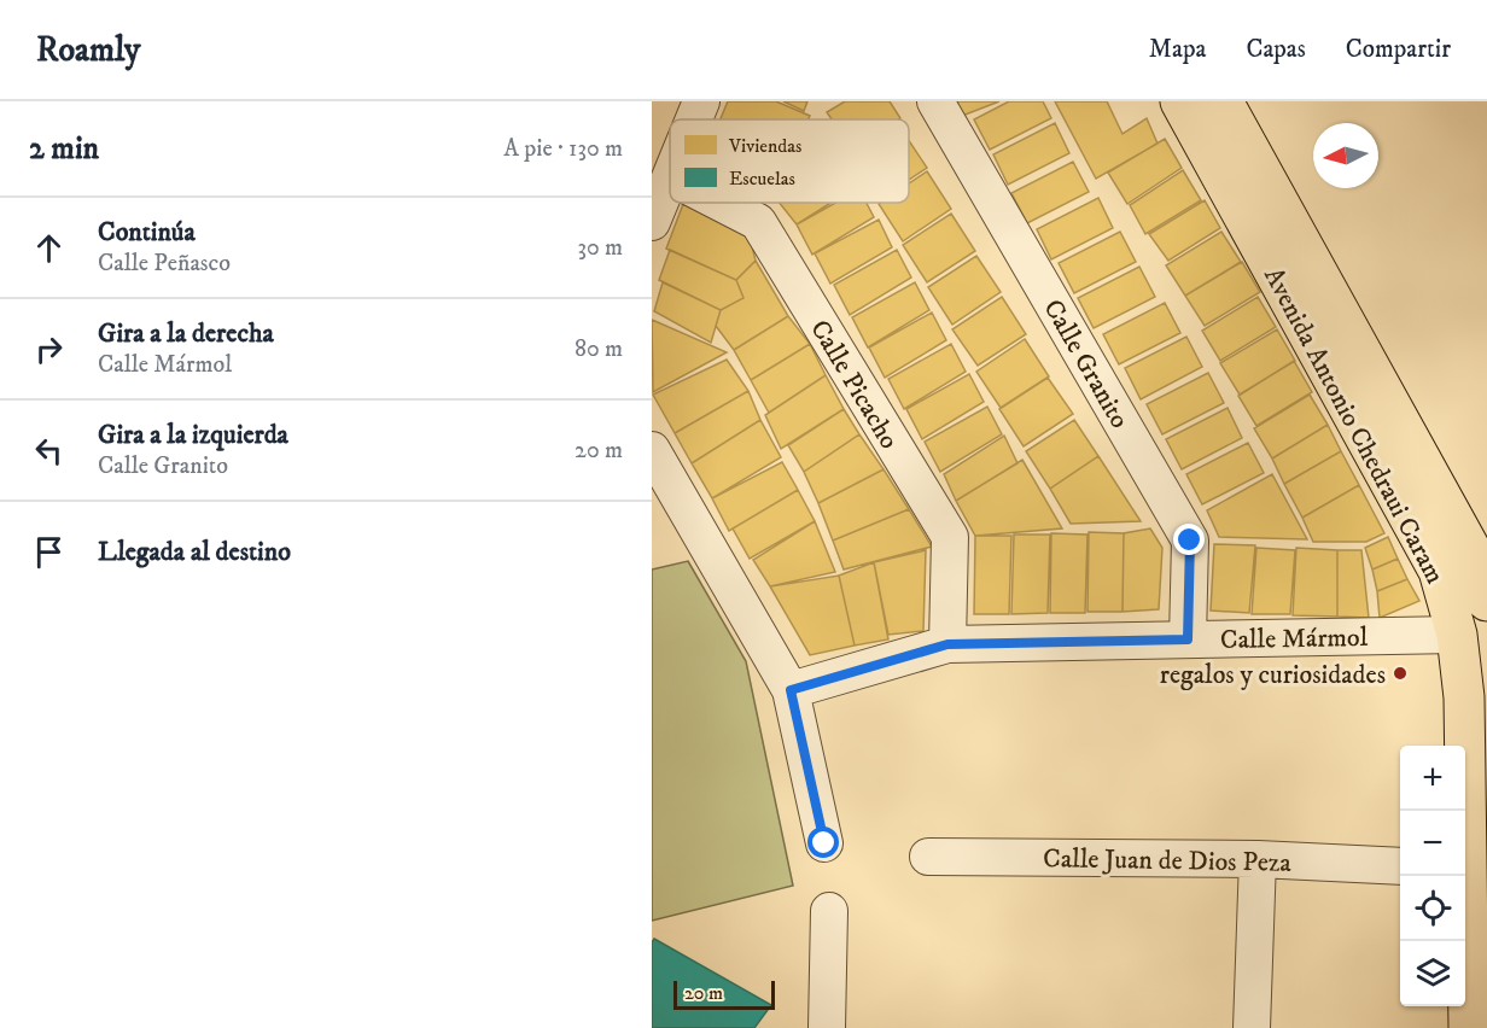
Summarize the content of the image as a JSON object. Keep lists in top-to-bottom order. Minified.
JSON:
{"streets":{"main road":["Avenida Antonio Chedraui Caram"],"street":["Calle Granito","Calle Picacho","Calle Mármol","Calle Juan de Dios Peza"]},"crossings":[["Calle Granito","Calle Mármol"],["Calle Picacho","Calle Mármol"],["Avenida Antonio Chedraui Caram","Calle Mármol"]],"places":["regalos y curiosidades"],"legend":["Viviendas","Escuelas"],"scale_bar":"20 m","north":"left","page":{"header":"Roamly","nav":["Mapa","Capas","Compartir"],"heading":["2 min","A pie · 130 m"],"list":[["Continúa","Calle Peñasco","30 m"],["Gira a la derecha","Calle Mármol","80 m"],["Gira a la izquierda","Calle Granito","20 m"],"Llegada al destino"],"map_buttons":["+","−"],"scale":"20 m"}}
